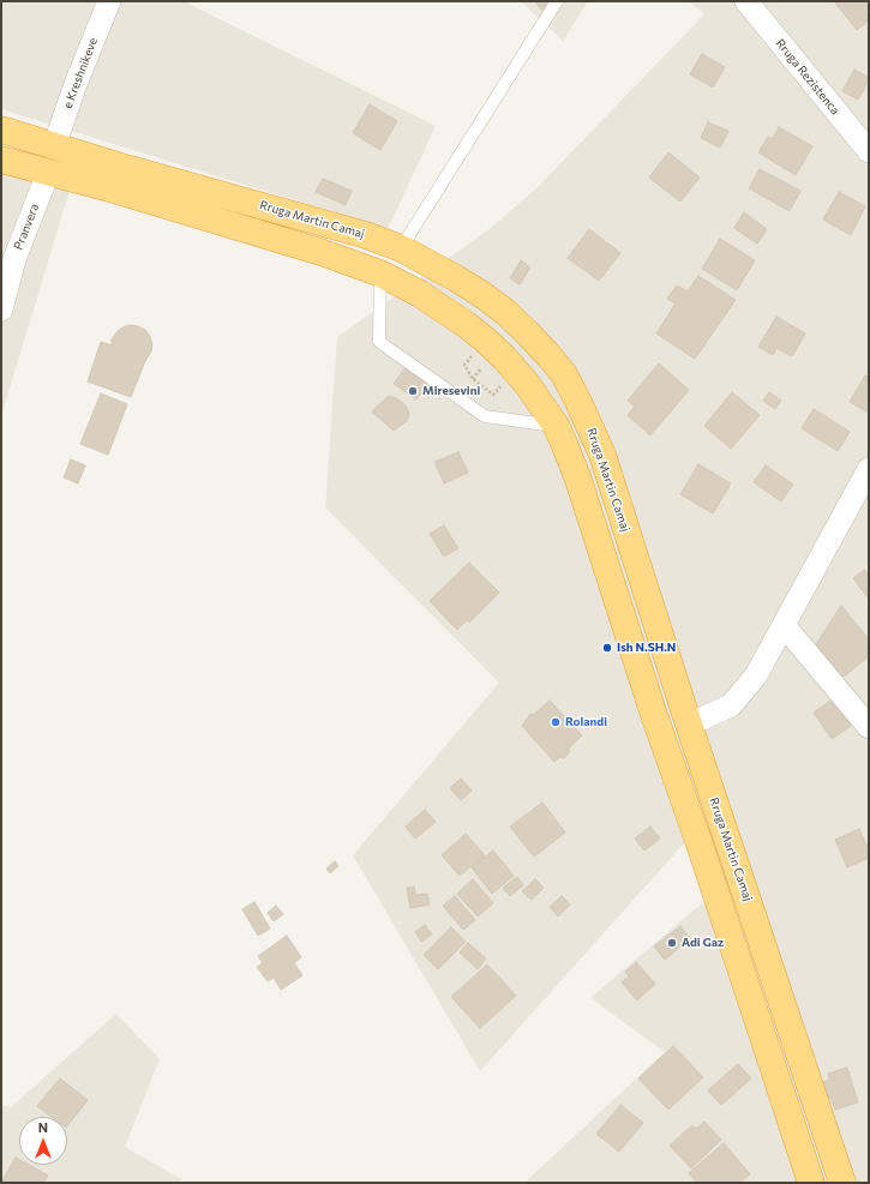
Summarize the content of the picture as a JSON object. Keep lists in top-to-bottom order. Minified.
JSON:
{"streets":{"highway":["Rruga Martin Camaj"],"street":["e Kreshnikeve","Rruga Rezistenca","Pranvera"]},"crossings":[["e Kreshnikeve","Rruga Martin Camaj"]],"places":["Miresevini","Ish N.SH.N","Rolandi","Adi Gaz"],"north":"top"}
